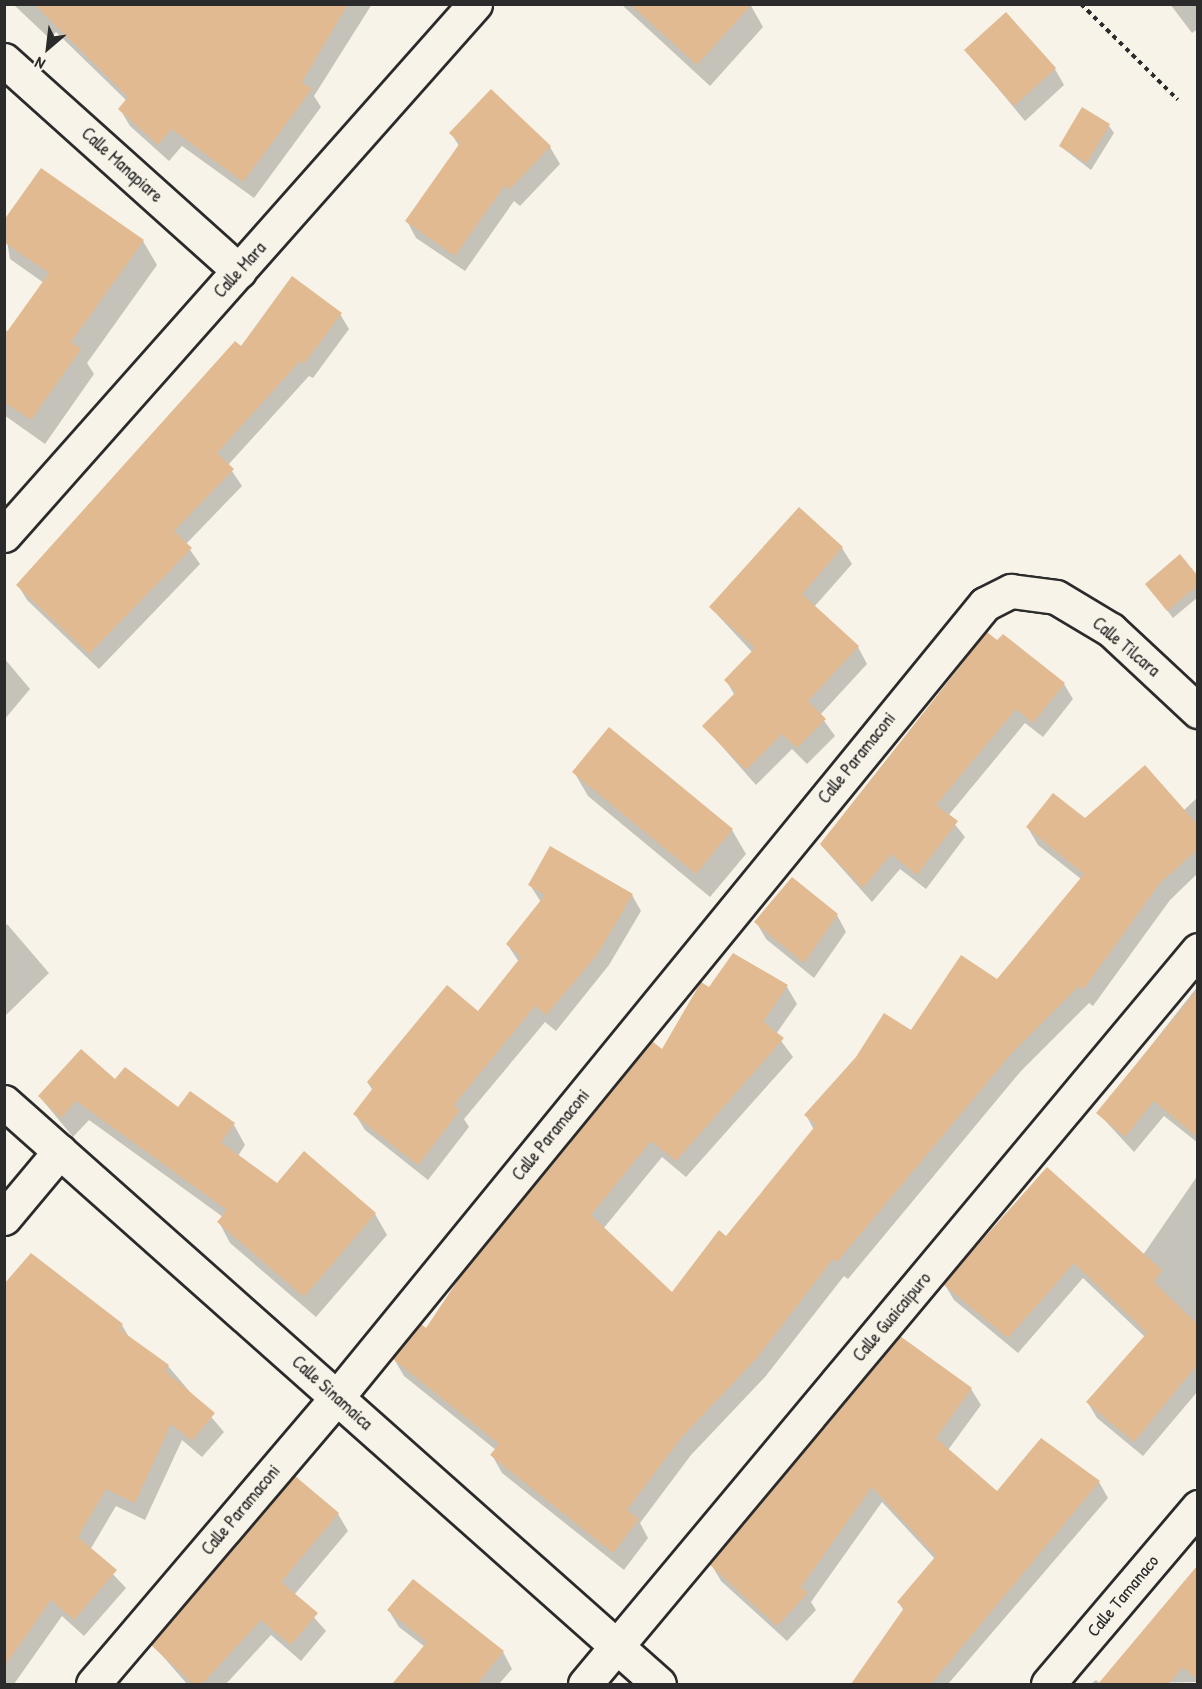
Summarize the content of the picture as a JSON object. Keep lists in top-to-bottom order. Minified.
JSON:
{"streets":{"street":["Calle Manapiare","Calle Mara","Calle Tilcara","Calle Paramaconi","Calle Guaicaipuro","Calle Sinamaica","Calle Tamanaco"]},"crossings":[["Calle Manapiare","Calle Mara"],["Calle Tilcara","Calle Paramaconi"],["Calle Paramaconi","Calle Sinamaica"],["Calle Guaicaipuro","Calle Sinamaica"]],"north":"bottom left"}
